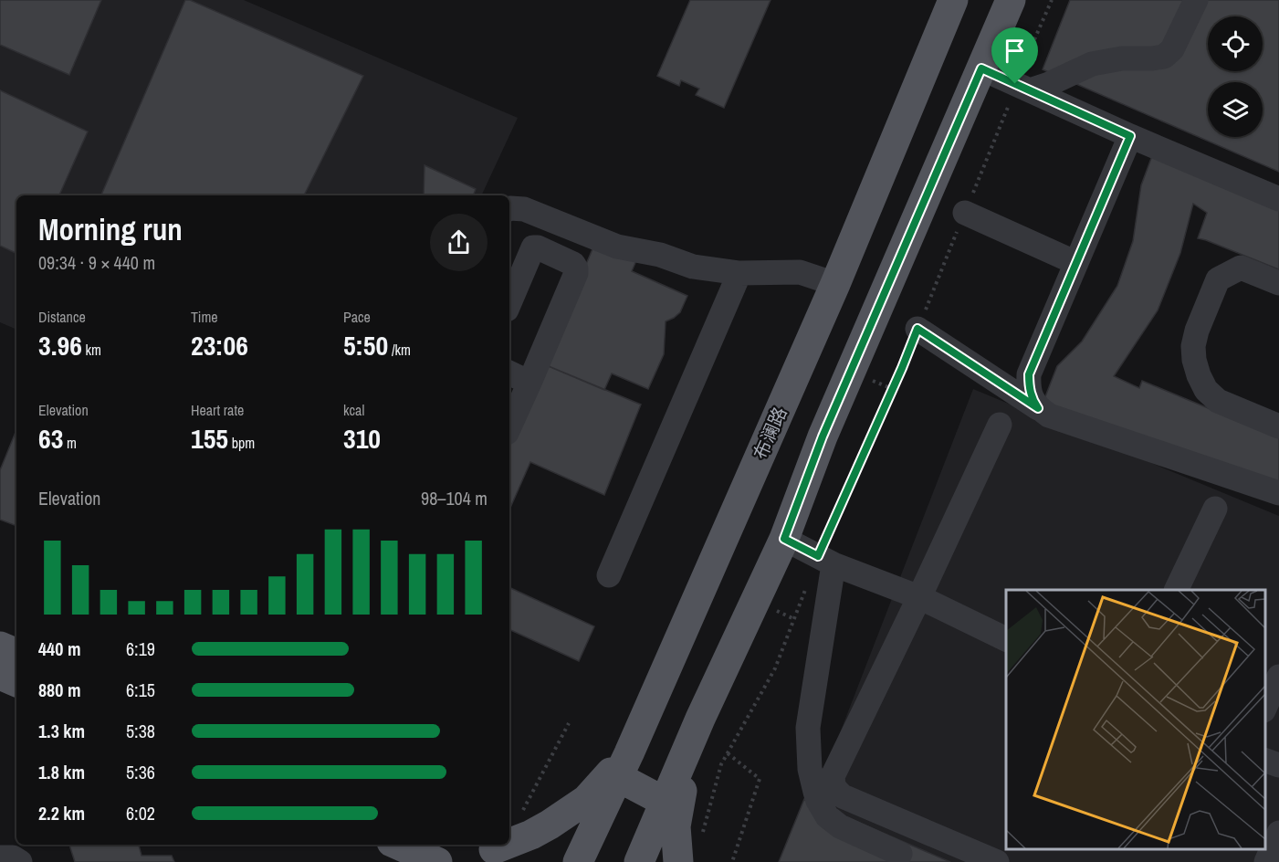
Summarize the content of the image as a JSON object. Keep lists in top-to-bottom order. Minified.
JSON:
{"streets":{"main road":["布澜路"]},"page":{"heading":["Morning run","09:34 · 9 × 440 m"],"stats":[["Distance","3.96 km"],["Time","23:06"],["Pace","5:50 /km"],["Elevation","63 m"],["Heart rate","155 bpm"],["kcal","310"]],"chart":["Elevation","98–104 m"],"list":[{"name":"440 m","note":"6:19"},{"name":"880 m","note":"6:15"},{"name":"1.3 km","note":"5:38"},{"name":"1.8 km","note":"5:36"},{"name":"2.2 km","note":"6:02"}]}}
